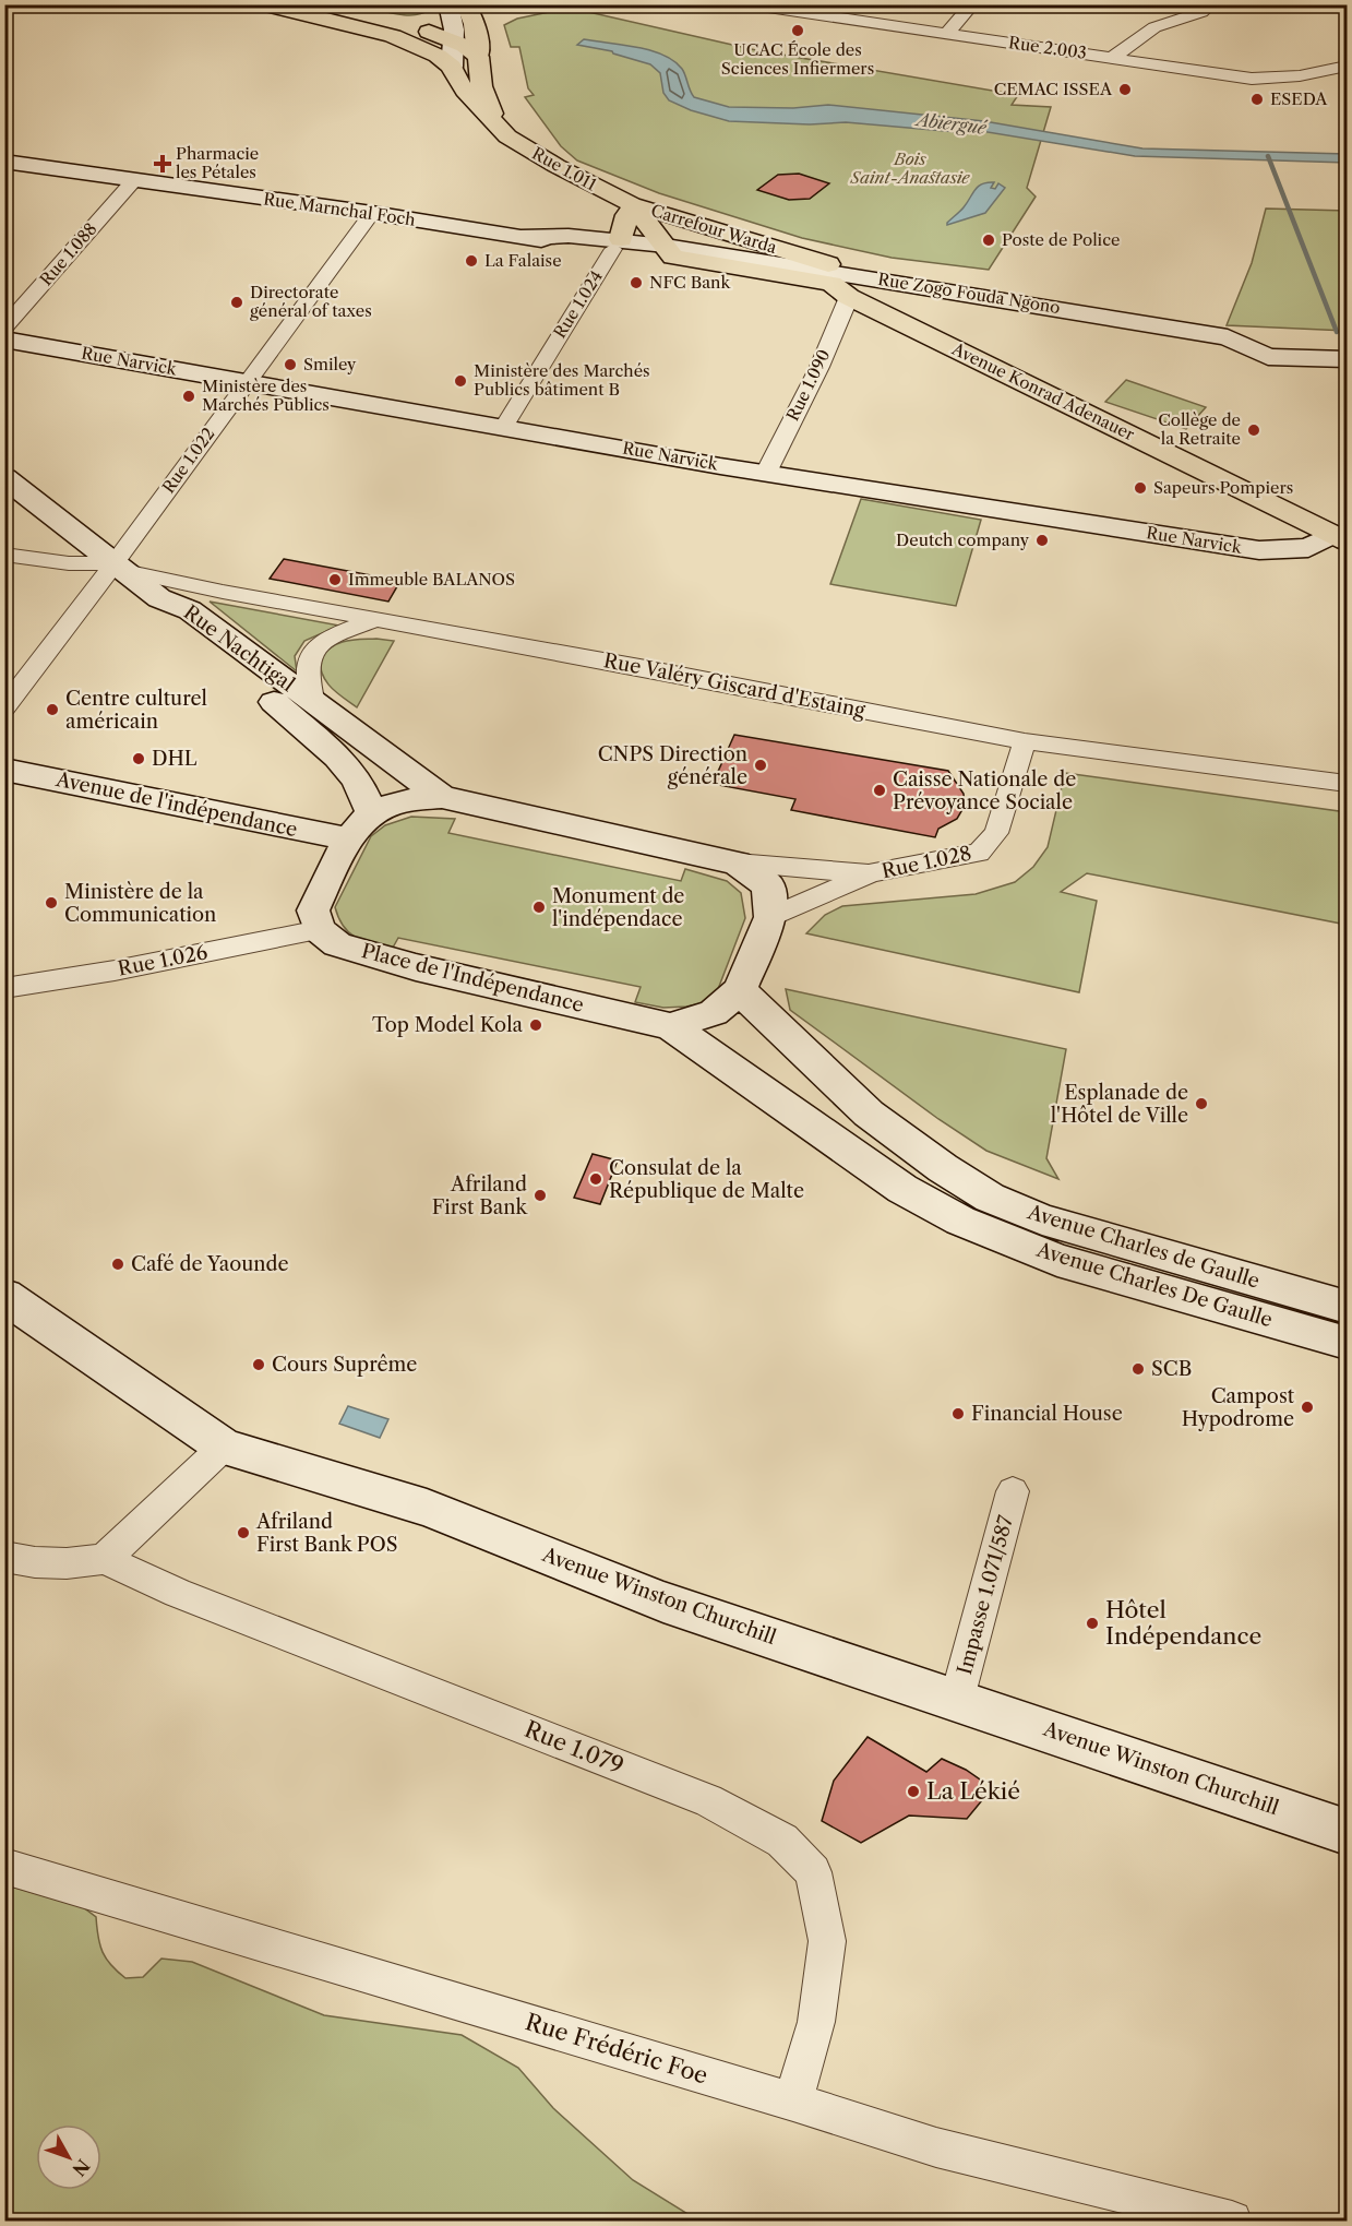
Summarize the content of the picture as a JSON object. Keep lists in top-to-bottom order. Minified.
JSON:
{"streets":{"main road":["Rue 1.011","Rue Marnchal Foch","Carrefour Warda","Rue Zogo Fouda Ngono","Rue Narvick","Avenue Konrad Adenauer","Rue Nachtigal","Avenue de l'indépendance","Place de l'Indépendance","Avenue Charles de Gaulle","Avenue Charles De Gaulle","Avenue Winston Churchill"],"street":["Rue 2.003","Rue 1.088","Rue 1.024","Rue 1.090","Rue 1.022","Rue Valéry Giscard d'Estaing","Rue 1.028","Rue 1.026","Impasse 1.071/587","Rue 1.079","Rue Frédéric Foe"]},"crossings":[["Rue 1.011","Carrefour Warda"],["Rue Marnchal Foch","Carrefour Warda"],["Rue Marnchal Foch","Rue 1.088"],["Rue Marnchal Foch","Rue 1.024"],["Rue Marnchal Foch","Rue 1.022"],["Carrefour Warda","Rue Zogo Fouda Ngono"],["Carrefour Warda","Rue 1.090"],["Carrefour Warda","Avenue Konrad Adenauer"],["Rue Zogo Fouda Ngono","Rue 1.090"],["Rue Zogo Fouda Ngono","Avenue Konrad Adenauer"],["Rue 1.024","Rue Narvick"],["Rue Narvick","Rue 1.090"],["Rue Narvick","Avenue Konrad Adenauer"],["Rue Narvick","Rue 1.022"],["Rue 1.090","Avenue Konrad Adenauer"],["Rue 1.022","Rue Nachtigal"],["Rue 1.022","Rue Valéry Giscard d'Estaing"],["Rue Nachtigal","Rue Valéry Giscard d'Estaing"],["Rue Nachtigal","Place de l'Indépendance"],["Rue Valéry Giscard d'Estaing","Rue 1.028"],["Avenue de l'indépendance","Place de l'Indépendance"],["Rue 1.028","Place de l'Indépendance"],["Rue 1.026","Place de l'Indépendance"],["Place de l'Indépendance","Avenue Charles de Gaulle"],["Place de l'Indépendance","Avenue Charles De Gaulle"],["Impasse 1.071/587","Avenue Winston Churchill"],["Rue 1.079","Rue Frédéric Foe"]],"water":["Abiergué"],"parks":["Bois Saint-Anastasie"],"places":{"other":["UCAC École des Sciences Infiermers","CEMAC ISSEA","ESEDA","Poste de Police","La Falaise","NFC Bank","Directorate général of taxes","Smiley","Ministère des Marchés Publics bâtiment B","Ministère des Marchés Publics","Collège de la Retraite","Sapeurs Pompiers","Deutch company","Immeuble BALANOS","Centre culturel américain","DHL","CNPS Direction générale","Caisse Nationale de Prévoyance Sociale","Ministère de la Communication","Monument de l'indépendace","Top Model Kola","Esplanade de l'Hôtel de Ville","Consulat de la République de Malte","Afriland First Bank","Café de Yaounde","Cours Suprême","SCB","Campost Hypodrome","Financial House","Afriland First Bank POS","Hôtel Indépendance","La Lékié"],"health":["Pharmacie les Pétales"]},"north":"bottom right"}
